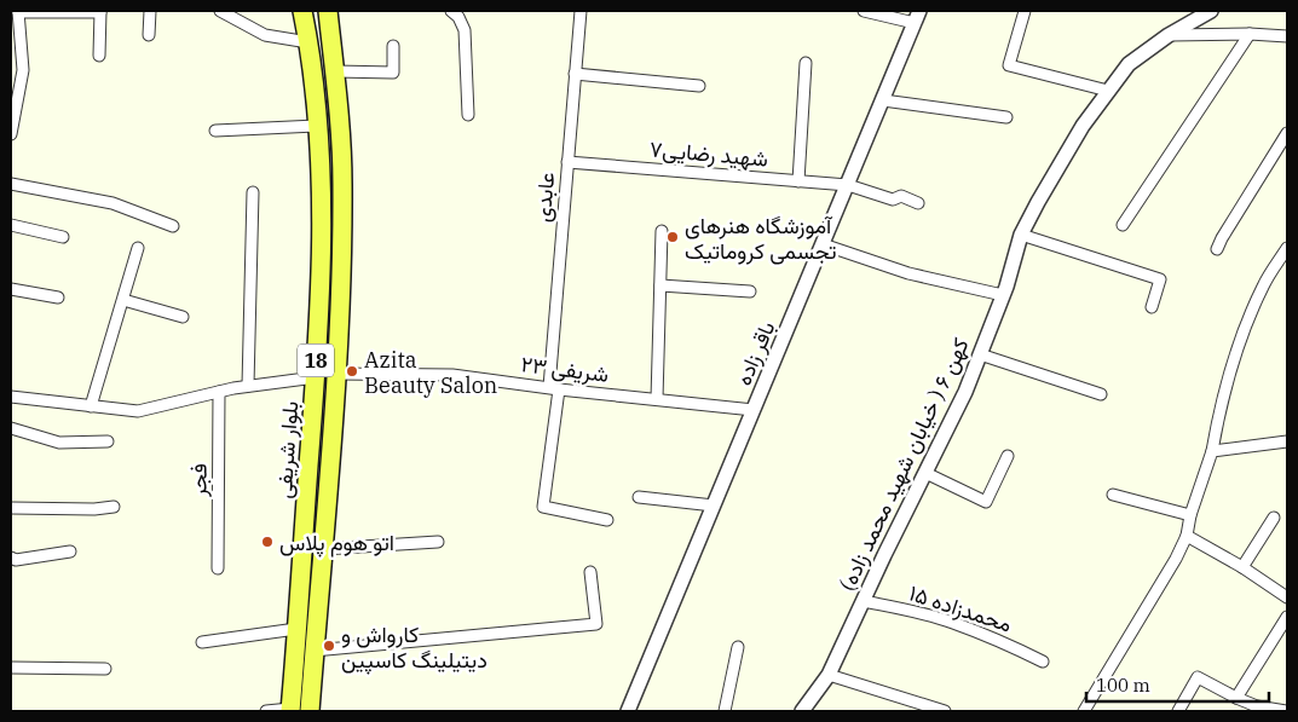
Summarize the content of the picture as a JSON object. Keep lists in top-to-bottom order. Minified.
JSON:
{"streets":{"main road":["18","بلوار شریفی"],"street":["شهید رضایی۷","عابدی","باقر زاده","شریفی ۲۳","کهن ۶ ( خیابان شهید محمد زاده)","فجر","محمدزاده ۱۵"]},"crossings":[["شهید رضایی۷","عابدی"],["شهید رضایی۷","باقر زاده"],["عابدی","شریفی ۲۳"],["باقر زاده","شریفی ۲۳"],["شریفی ۲۳","بلوار شریفی"],["کهن ۶ ( خیابان شهید محمد زاده)","محمدزاده ۱۵"]],"places":["آموزشگاه هنرهای تجسمی کروماتیک","Azita Beauty Salon","اتو هوم پلاس","کارواش و دیتیلینگ کاسپین"],"scale_bar":"100 m"}
